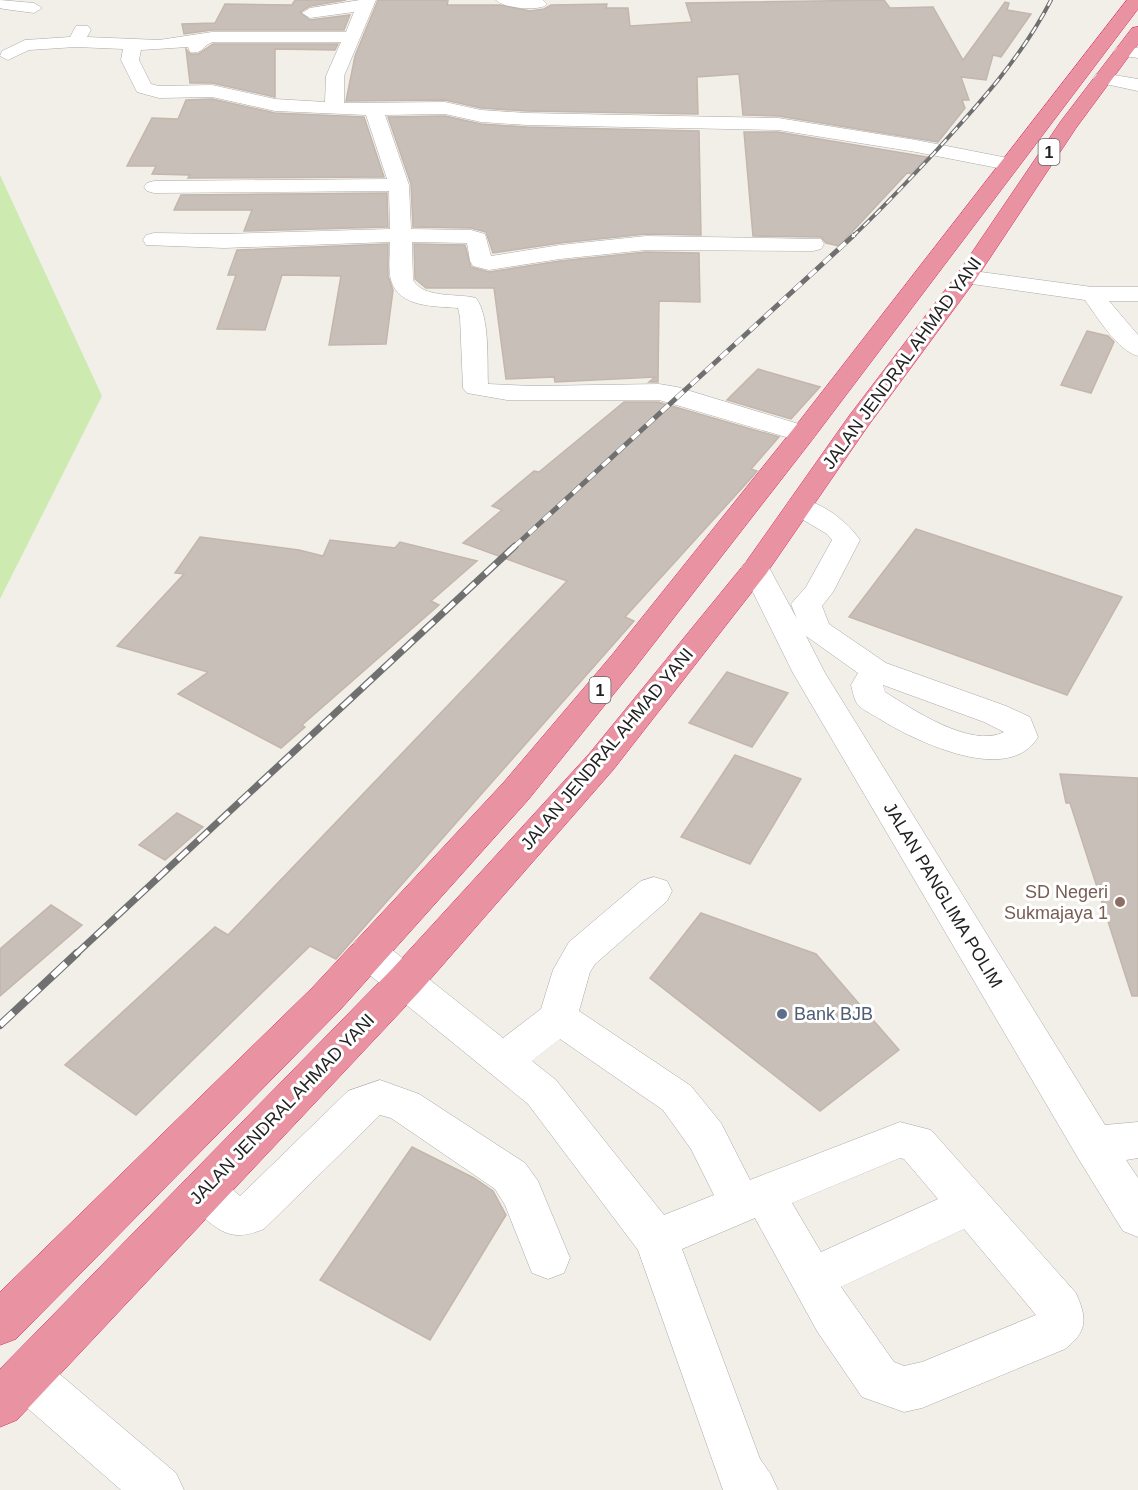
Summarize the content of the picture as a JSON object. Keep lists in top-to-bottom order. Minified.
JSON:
{"streets":{"highway":["1","JALAN JENDRAL AHMAD YANI"],"street":["JALAN PANGLIMA POLIM"]},"crossings":[["JALAN JENDRAL AHMAD YANI","JALAN PANGLIMA POLIM"]],"places":["SD Negeri Sukmajaya 1","Bank BJB"]}
